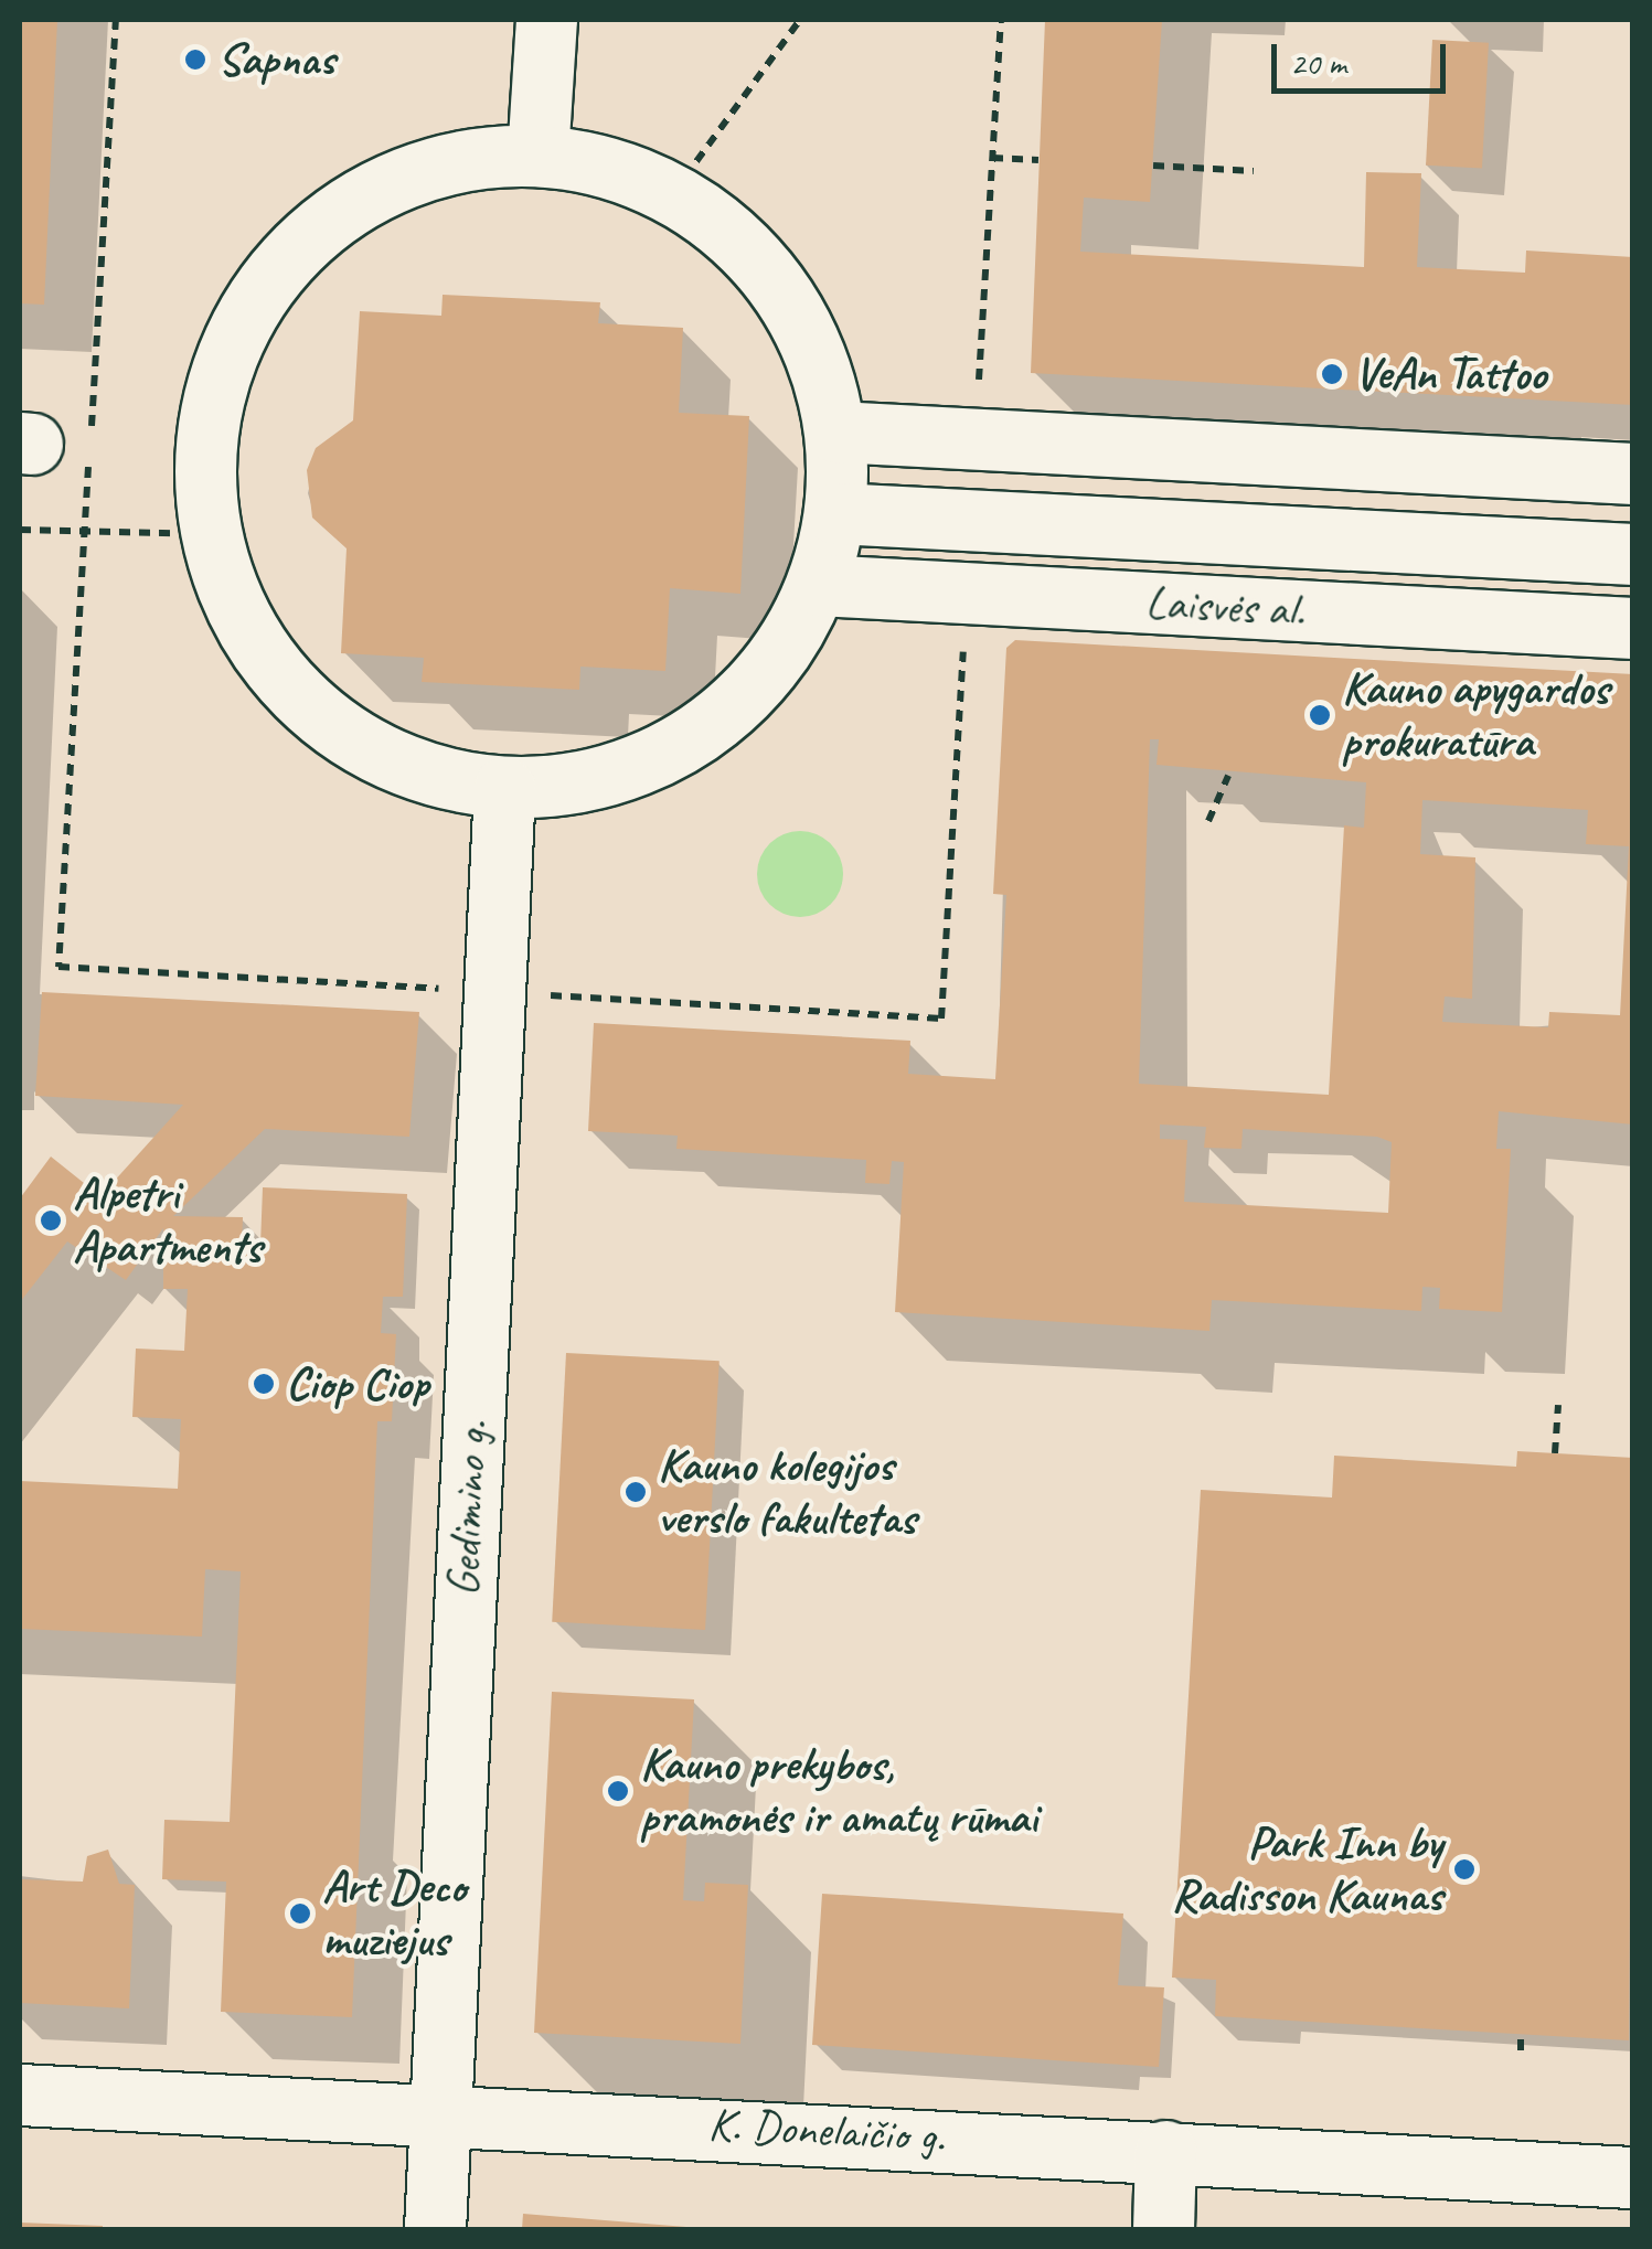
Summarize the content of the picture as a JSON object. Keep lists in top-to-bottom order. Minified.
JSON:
{"streets":{"street":["Laisvės al.","Gedimino g.","K. Donelaičio g."]},"crossings":[["Gedimino g.","K. Donelaičio g."]],"places":["Sapnas","VeAn Tattoo","Kauno apygardos prokuratūra","Alpetri Apartments","Ciop Ciop","Kauno kolegijos verslo fakultetas","Kauno prekybos, pramonės ir amatų rūmai","Park Inn by Radisson Kaunas","Art Deco muziejus"],"scale_bar":"20 m"}
